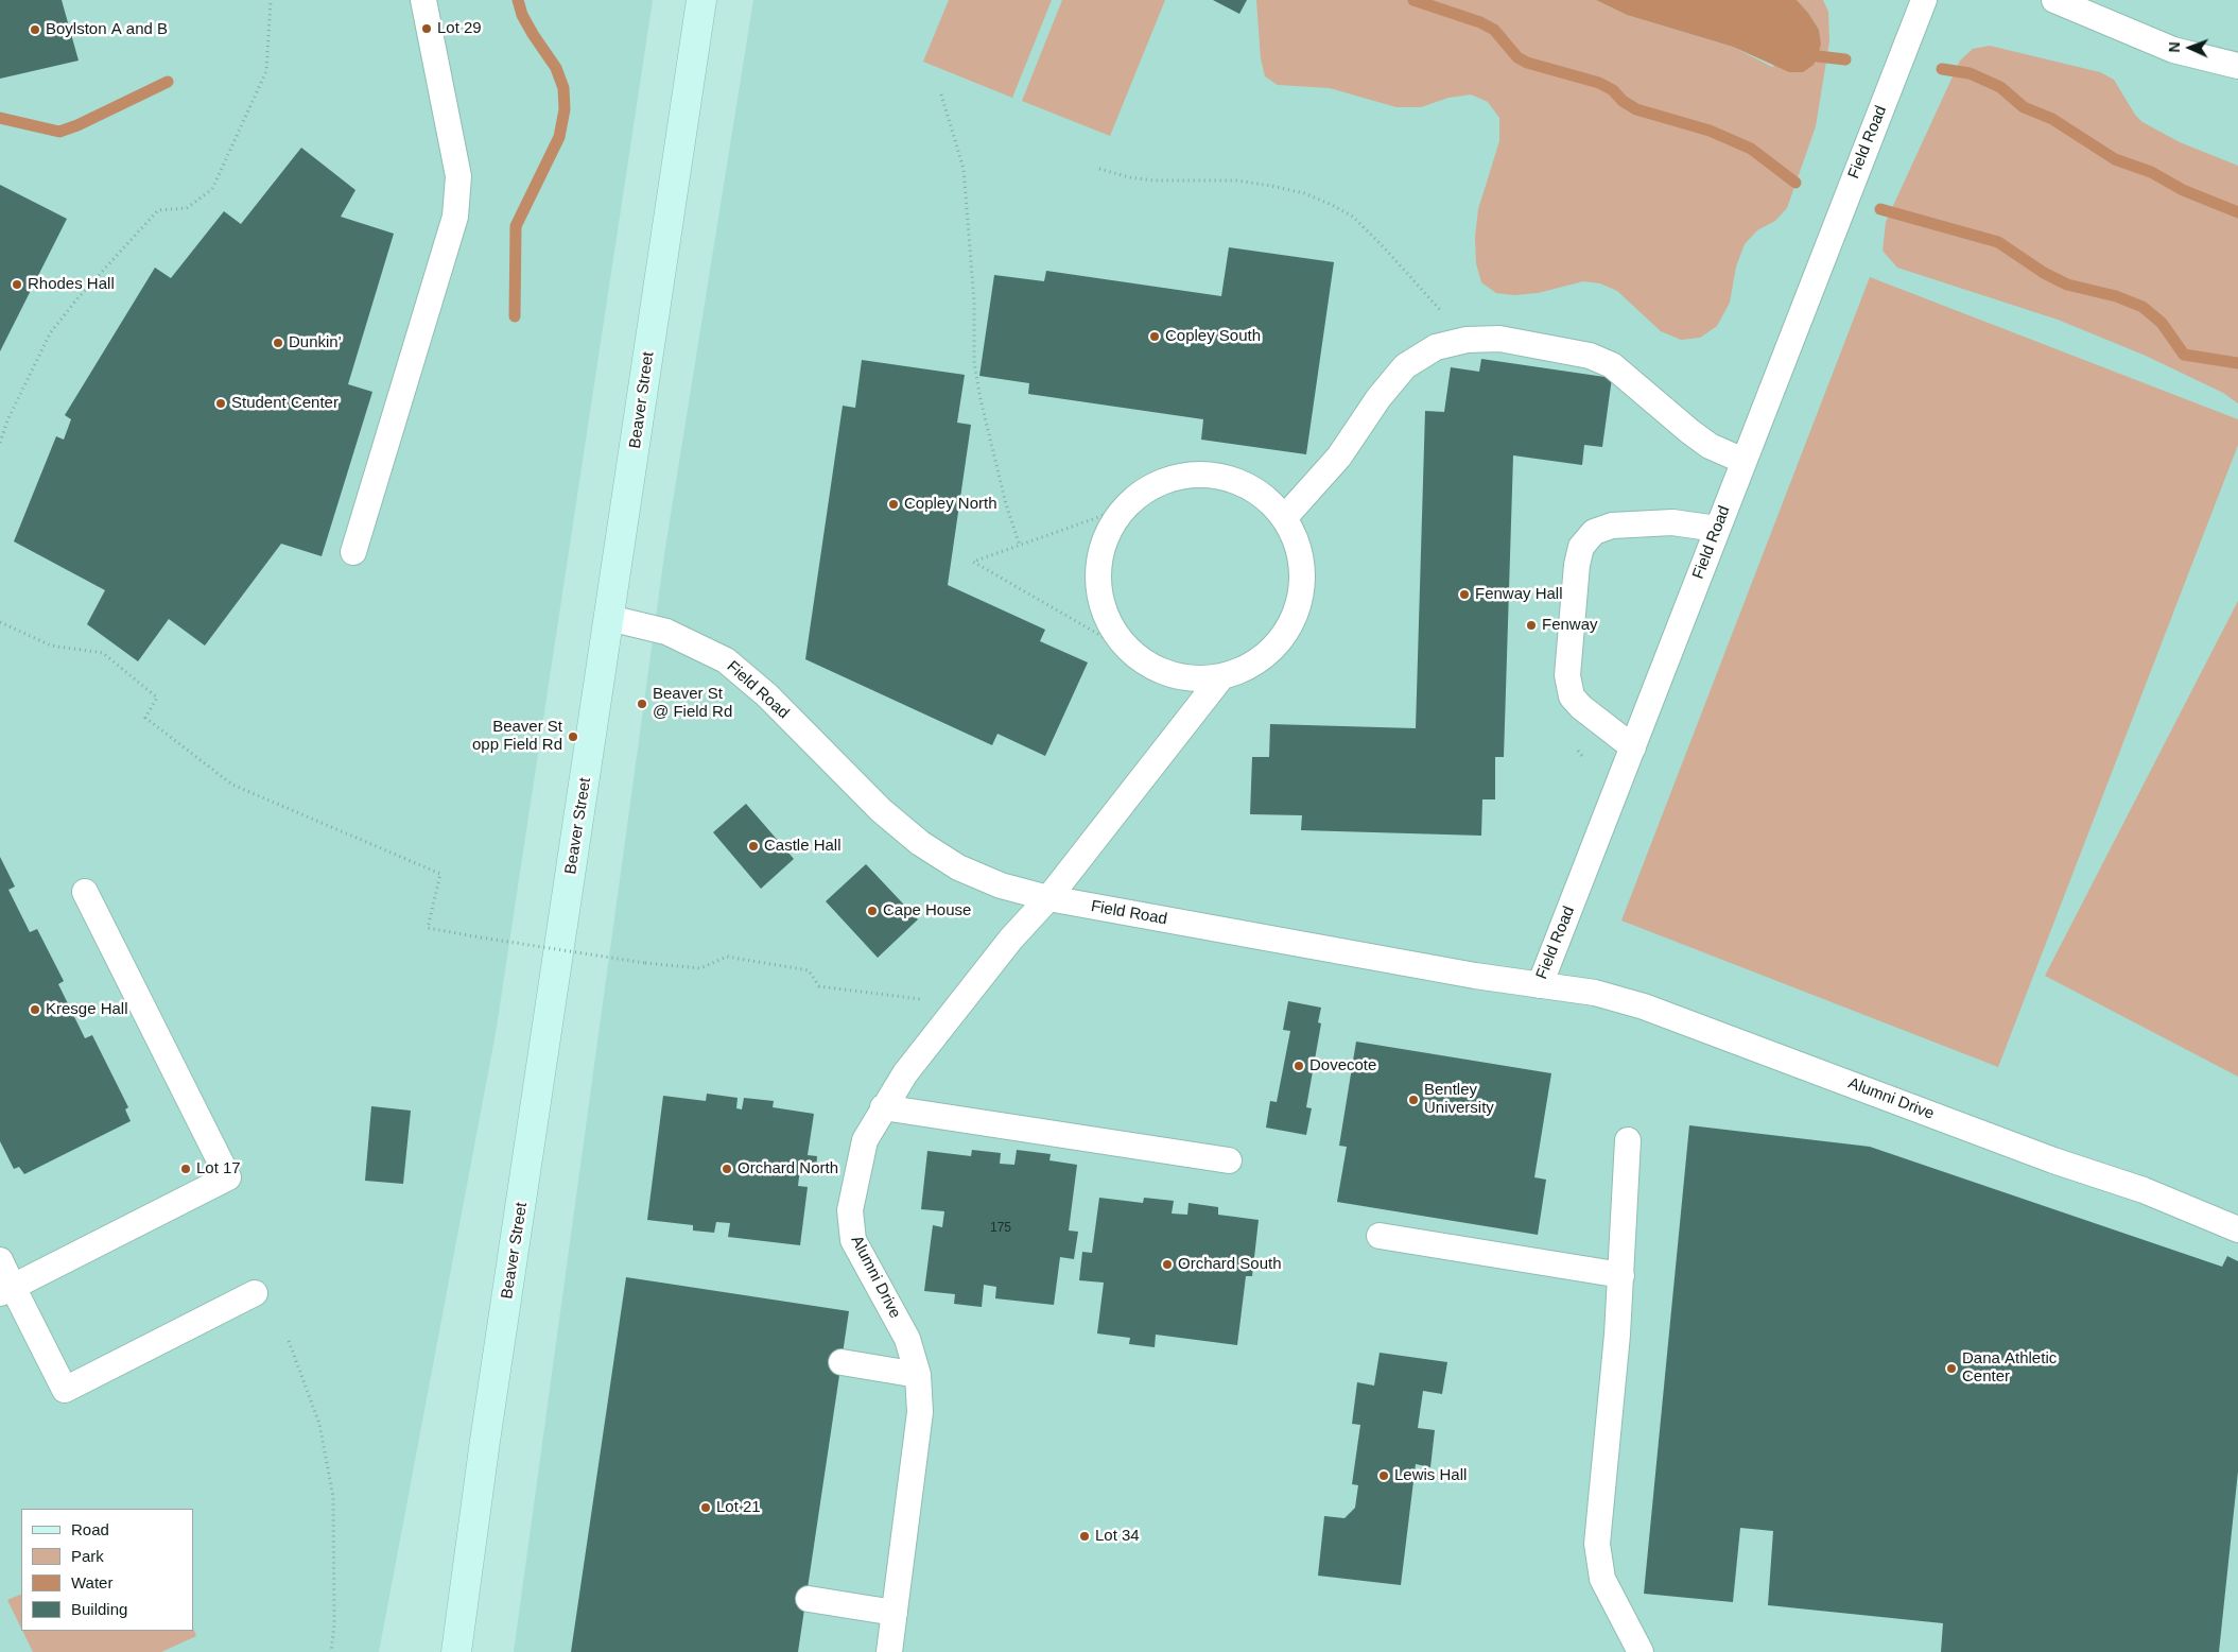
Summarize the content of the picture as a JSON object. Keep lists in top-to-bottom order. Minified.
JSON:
{"streets":{"main road":["Beaver Street"],"lane":["Field Road","Alumni Drive"]},"crossings":[["Field Road","Beaver Street"],["Field Road","Alumni Drive"]],"places":["Lot 29","Boylston A and B","Rhodes Hall","Copley South","Dunkin'","Student Center","Copley North","Fenway Hall","Fenway","Beaver St @ Field Rd","Beaver St opp Field Rd","Castle Hall","Cape House","Kresge Hall","Dovecote","Bentley University","Lot 17","Orchard North","Orchard South","Dana Athletic Center","Lewis Hall","Lot 21","Lot 34"],"house_numbers":["175"],"legend":["Road","Park","Water","Building"],"north":"left"}
